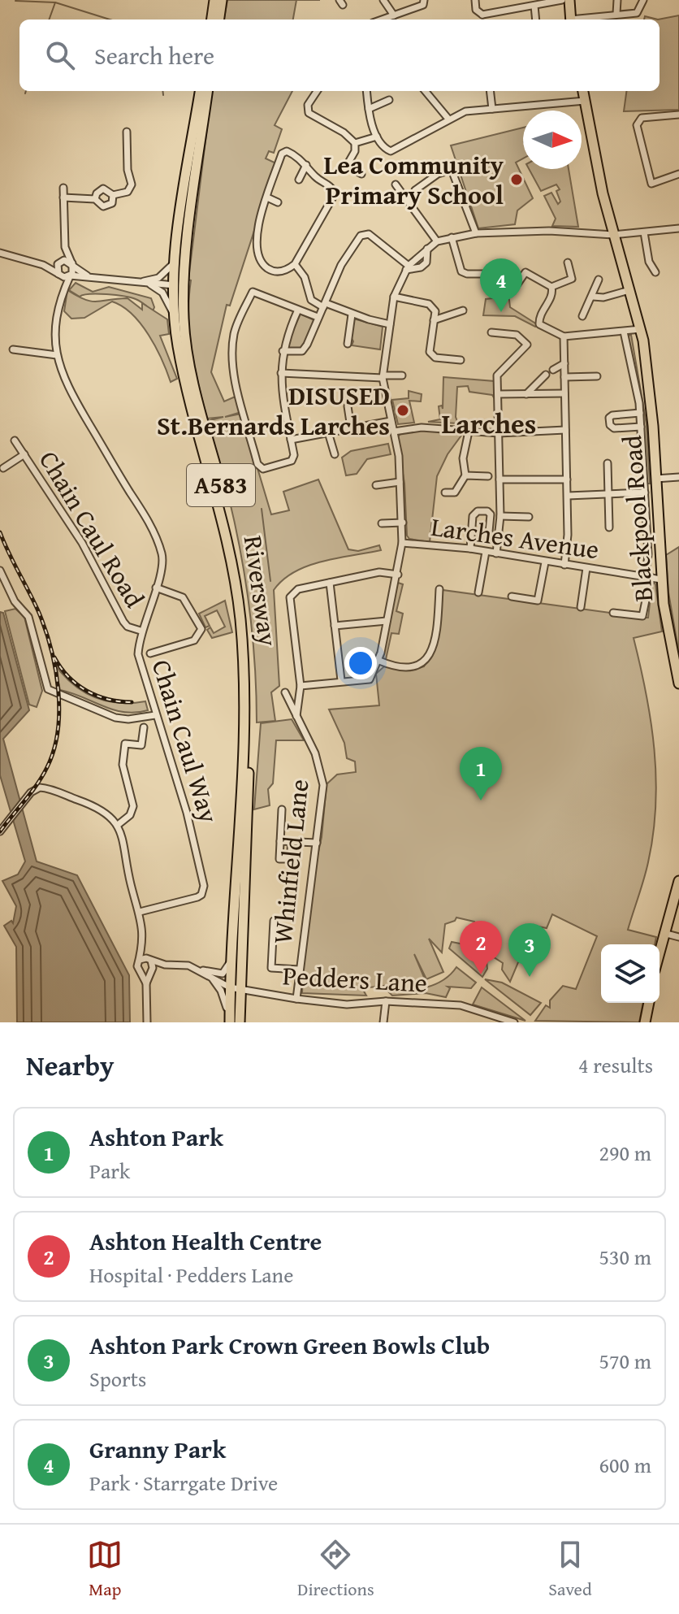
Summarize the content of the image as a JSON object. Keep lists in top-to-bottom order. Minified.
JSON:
{"streets":{"highway":["A583","Blackpool Road","Riversway"],"street":["Chain Caul Road","Larches Avenue","Chain Caul Way","Whinfield Lane","Pedders Lane"]},"crossings":[["A583","Riversway"],["A583","Pedders Lane"],["Blackpool Road","Larches Avenue"],["Chain Caul Road","Chain Caul Way"],["Riversway","Pedders Lane"],["Whinfield Lane","Pedders Lane"]],"districts":["Larches"],"places":["Lea Community Primary School","DISUSED St.Bernards Larches"],"north":"right","page":{"search":"Search here","pins":["4","1","2","3"],"heading":["Nearby","4 results"],"list":[{"mark":"1","name":"Ashton Park","note":"Park","value":"290 m"},{"mark":"2","name":"Ashton Health Centre","note":"Hospital · Pedders Lane","value":"530 m"},{"mark":"3","name":"Ashton Park Crown Green Bowls Club","note":"Sports","value":"570 m"},{"mark":"4","name":"Granny Park","note":"Park · Starrgate Drive","value":"600 m"}],"nav":["Map","Directions","Saved"]}}
